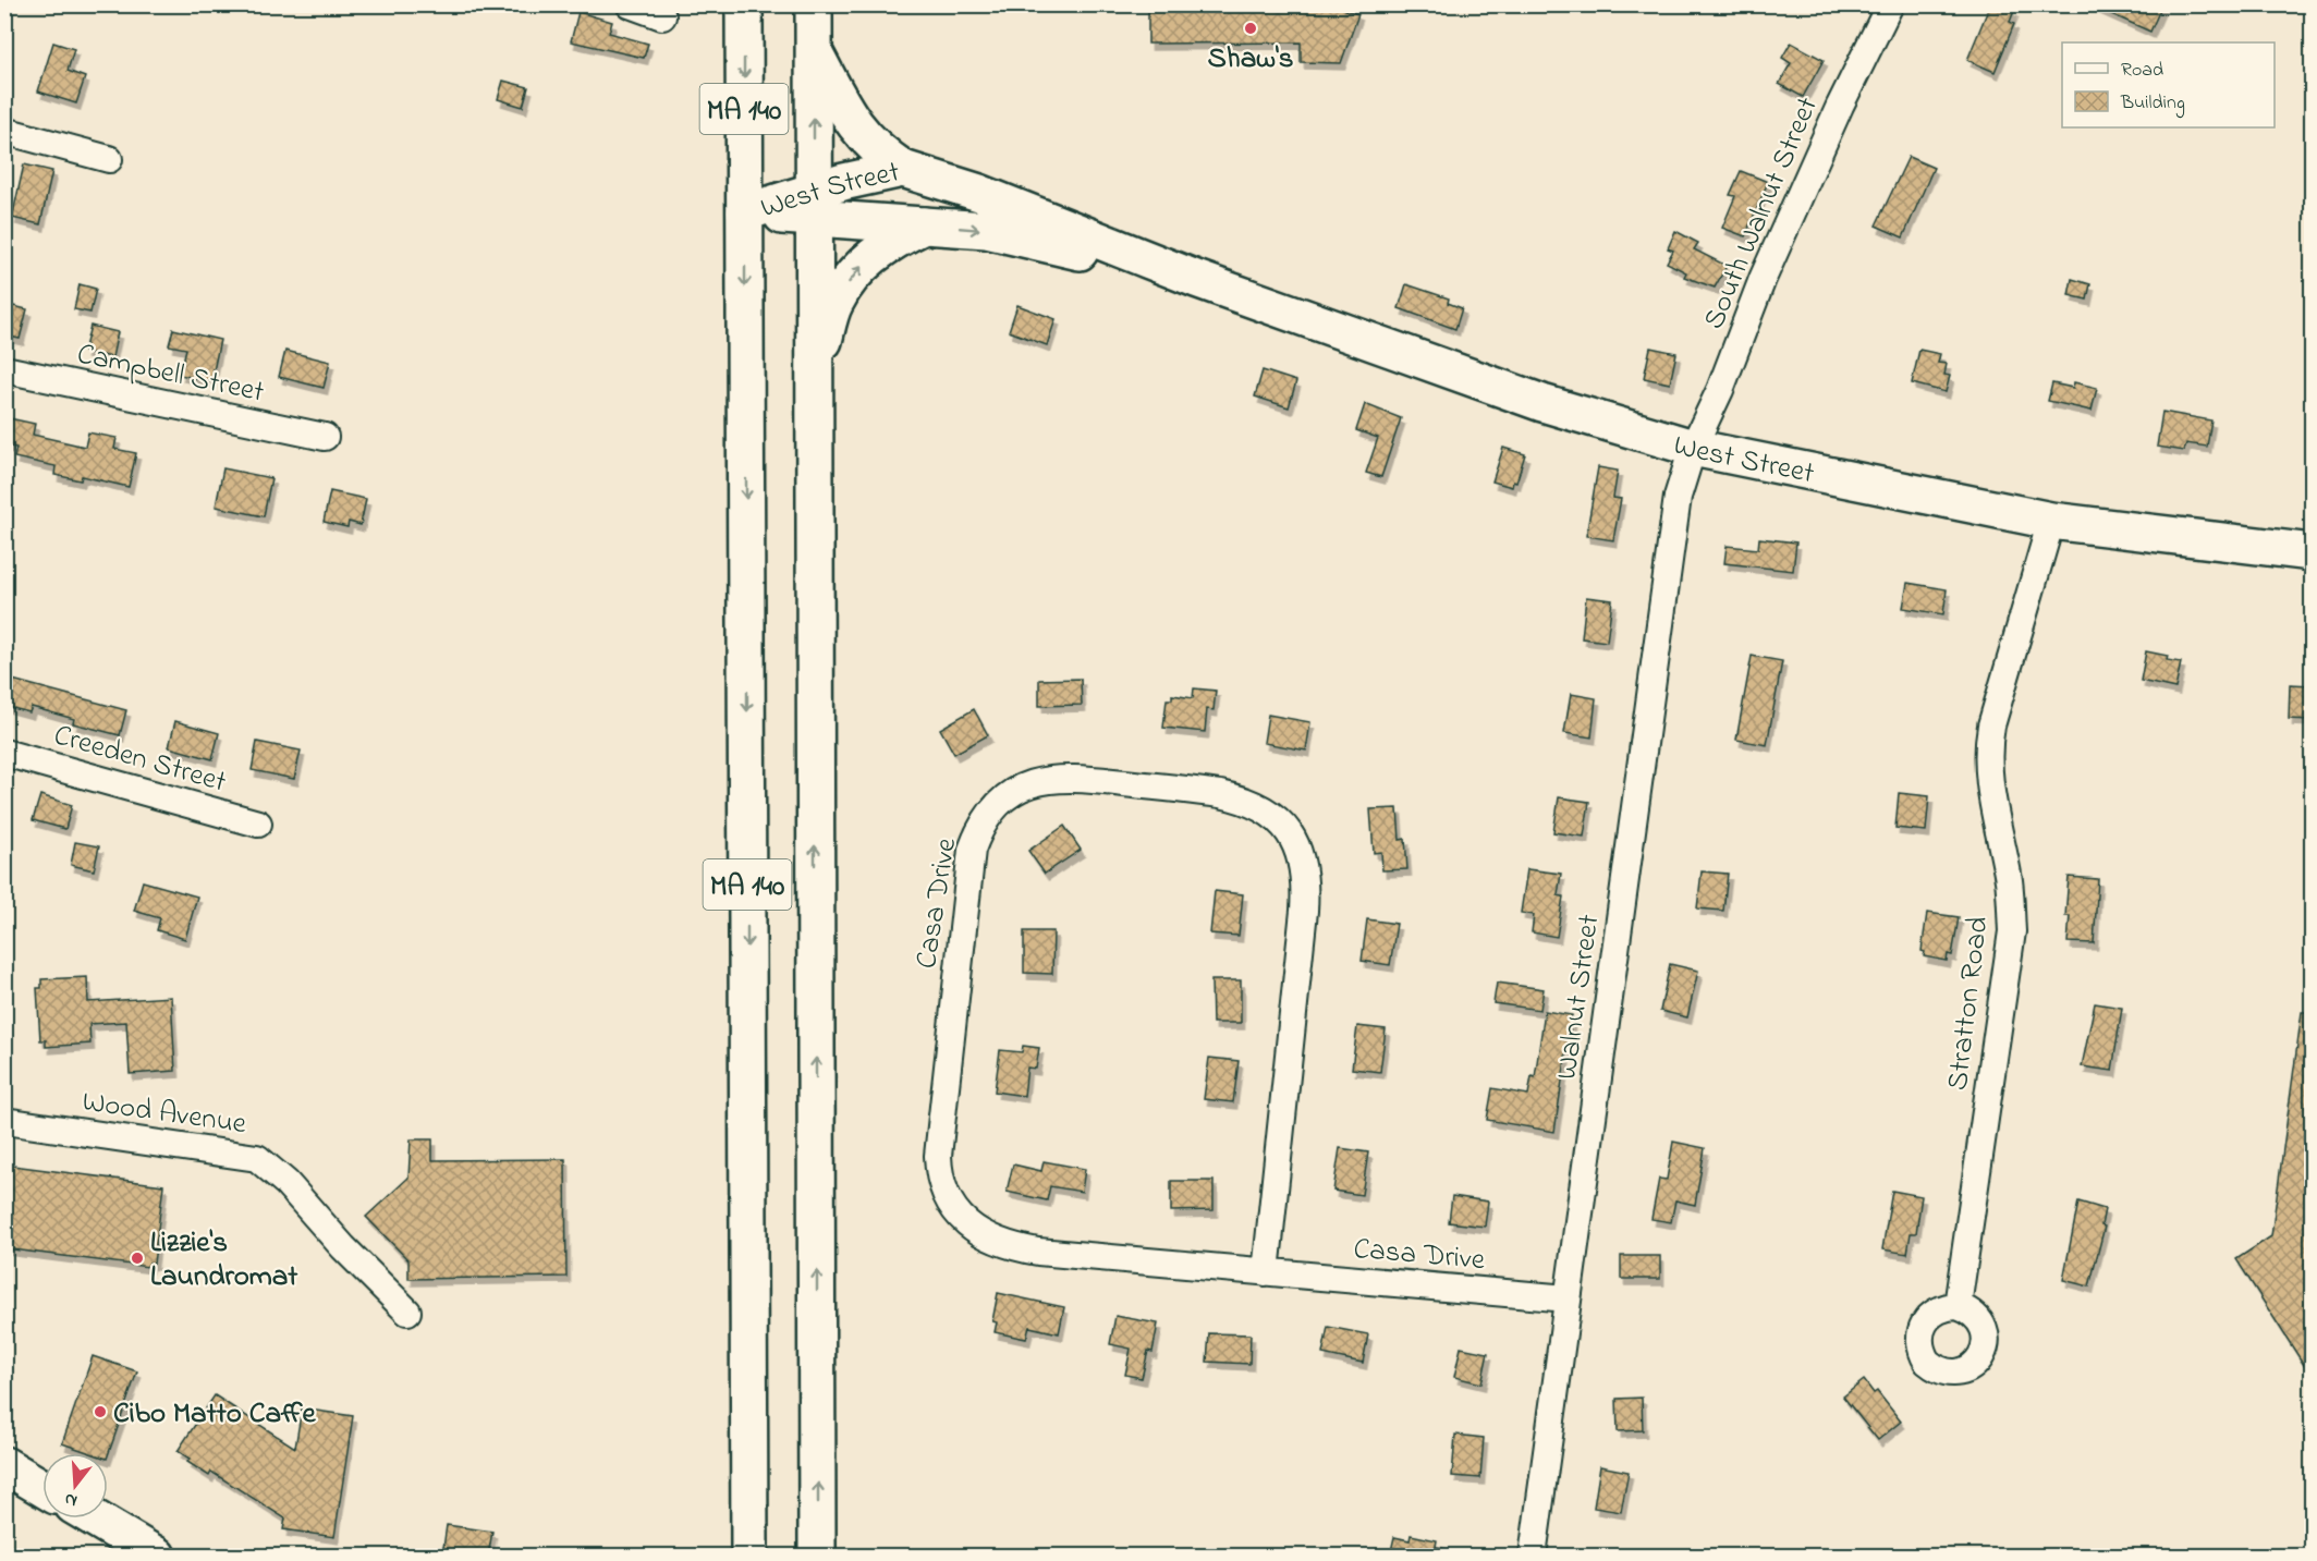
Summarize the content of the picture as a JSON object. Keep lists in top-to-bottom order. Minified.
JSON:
{"streets":{"main road":["MA 140","West Street"],"street":["South Walnut Street","Campbell Street","Creeden Street","Casa Drive","Walnut Street","Stratton Road","Wood Avenue"]},"crossings":[["MA 140","West Street"],["West Street","South Walnut Street"],["West Street","Walnut Street"],["West Street","Stratton Road"],["South Walnut Street","Walnut Street"],["Casa Drive","Walnut Street"]],"places":["Shaw's","Lizzie's Laundromat","Cibo Matto Caffe"],"legend":["Road","Building"],"north":"bottom"}
